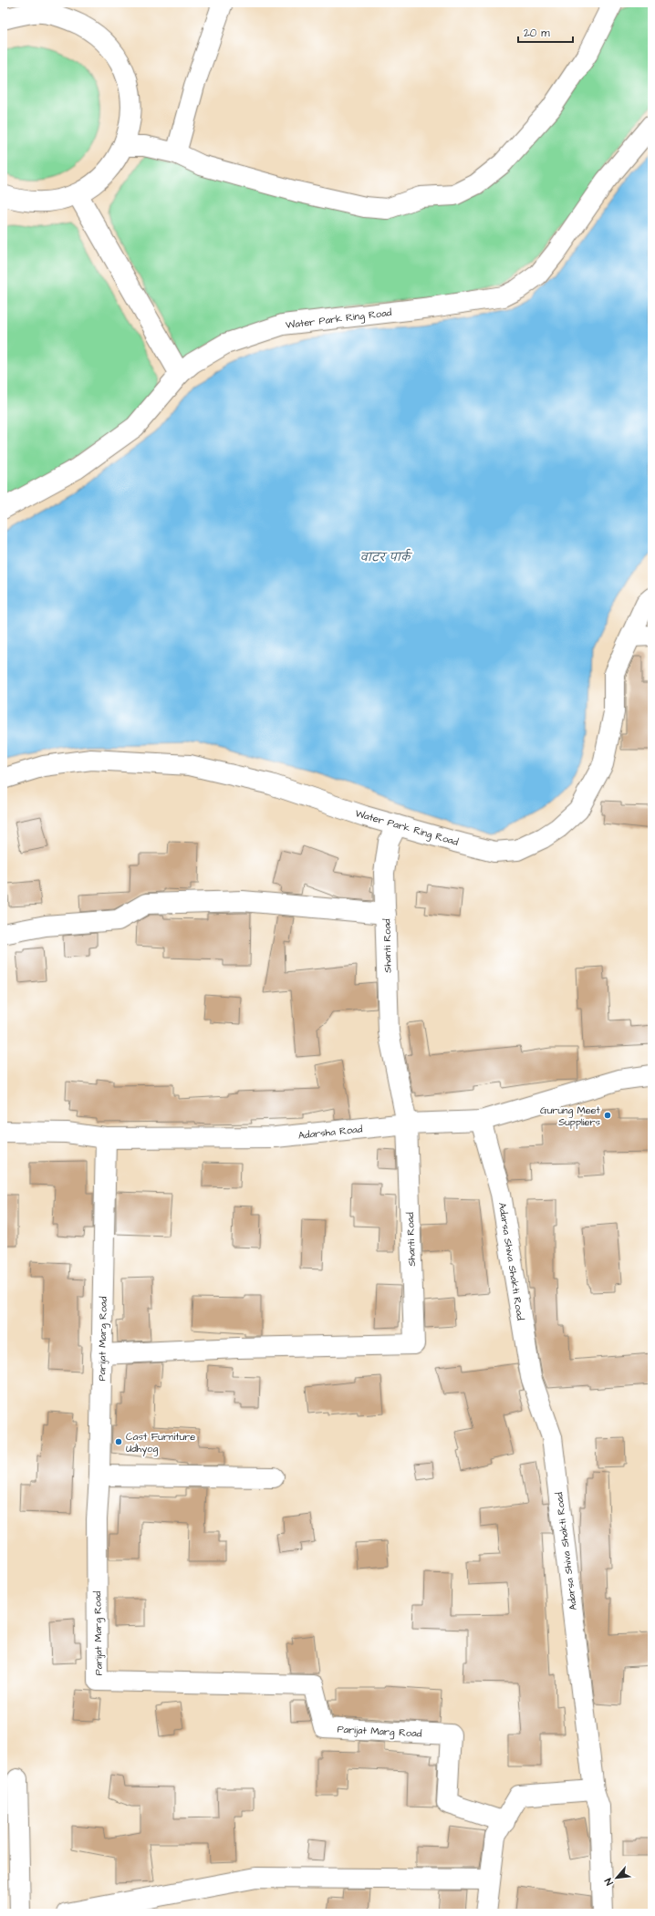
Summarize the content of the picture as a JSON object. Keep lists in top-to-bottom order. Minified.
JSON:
{"streets":{"street":["Water Park Ring Road","Shanti Road","Adarsha Road","Adarsa Shiva Shakti Road","Parijat Marg Road"]},"crossings":[["Water Park Ring Road","Shanti Road"],["Shanti Road","Adarsha Road"],["Shanti Road","Parijat Marg Road"],["Adarsha Road","Adarsa Shiva Shakti Road"],["Adarsha Road","Parijat Marg Road"]],"water":["वाटर पार्क"],"places":["Gurung Meet Suppliers","Cast Furniture Udhyog"],"scale_bar":"20 m","north":"bottom left"}
